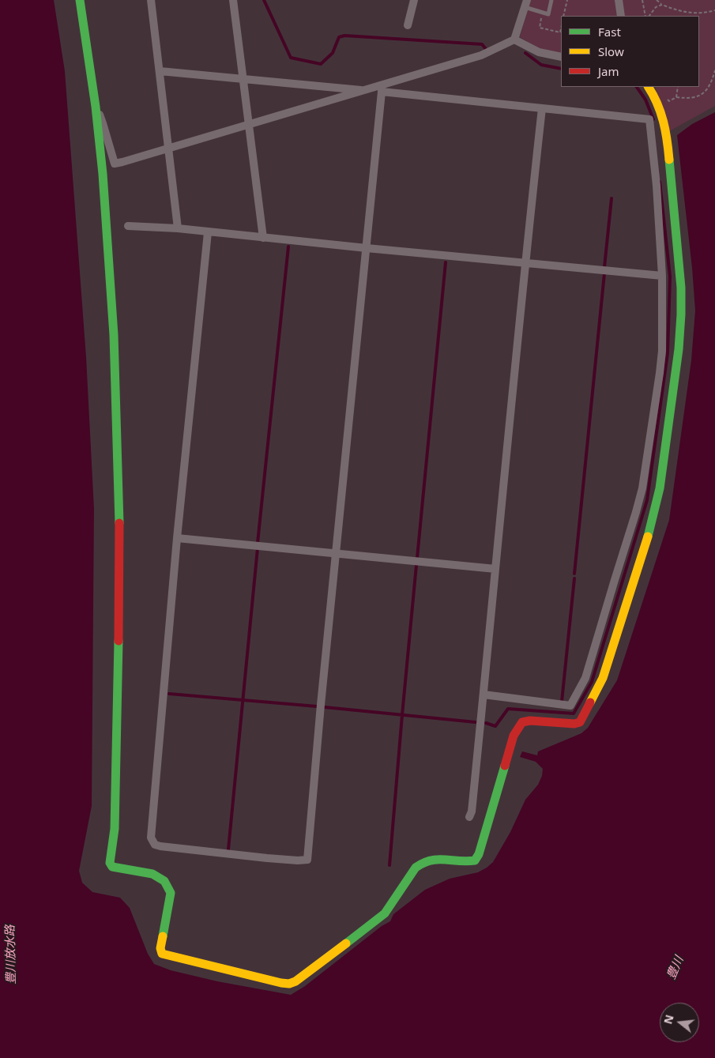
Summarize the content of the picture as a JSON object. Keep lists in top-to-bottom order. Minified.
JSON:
{"water":["豊川放水路","豊川"],"legend":["Fast","Slow","Jam"],"north":"left"}
